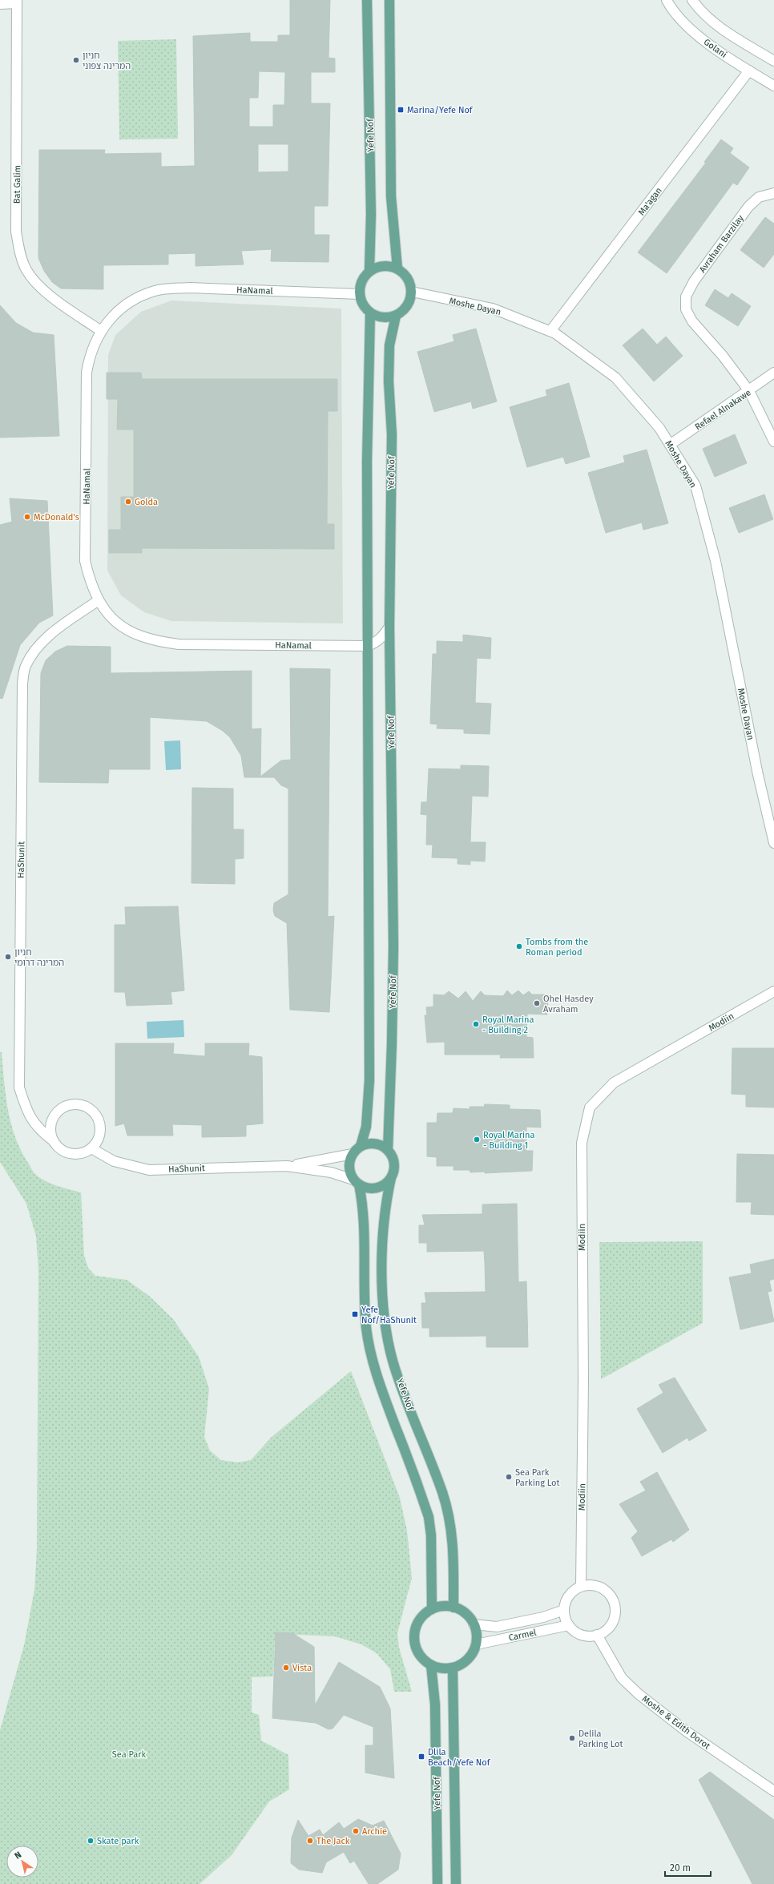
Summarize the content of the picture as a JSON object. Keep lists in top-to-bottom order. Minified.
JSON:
{"streets":{"main road":["Yefe Nof"],"street":["Golani","Bat Galim","Ma'agan","Avraham Barzilay","HaNamal","Moshe Dayan","Refael Alnakawe","HaShunit","Modiin","Carmel","Moshe & Edith Dorot"]},"crossings":[["Golani","Ma'agan"],["Yefe Nof","HaNamal"],["Yefe Nof","Moshe Dayan"],["Yefe Nof","HaShunit"],["Yefe Nof","Carmel"],["Bat Galim","HaNamal"],["Ma'agan","Moshe Dayan"],["Avraham Barzilay","Refael Alnakawe"],["HaNamal","Moshe Dayan"],["HaNamal","HaShunit"],["Moshe Dayan","Refael Alnakawe"],["Modiin","Carmel"],["Modiin","Moshe & Edith Dorot"],["Carmel","Moshe & Edith Dorot"]],"parks":["Sea Park"],"places":{"other":["חניון המרינה צפוני","Golda","McDonald's","Tombs from the Roman period","חניון המרינה דרומי","Ohel Hasdey Avraham","Royal Marina - Building 2","Royal Marina - Building 1","Sea Park Parking Lot","Vista","Delila Parking Lot","Archie","Skate park","The Jack"],"transit":["Marina/Yefe Nof","Yefe Nof/HaShunit","Dlila Beach/Yefe Nof"]},"scale_bar":"20 m","north":"top left"}
